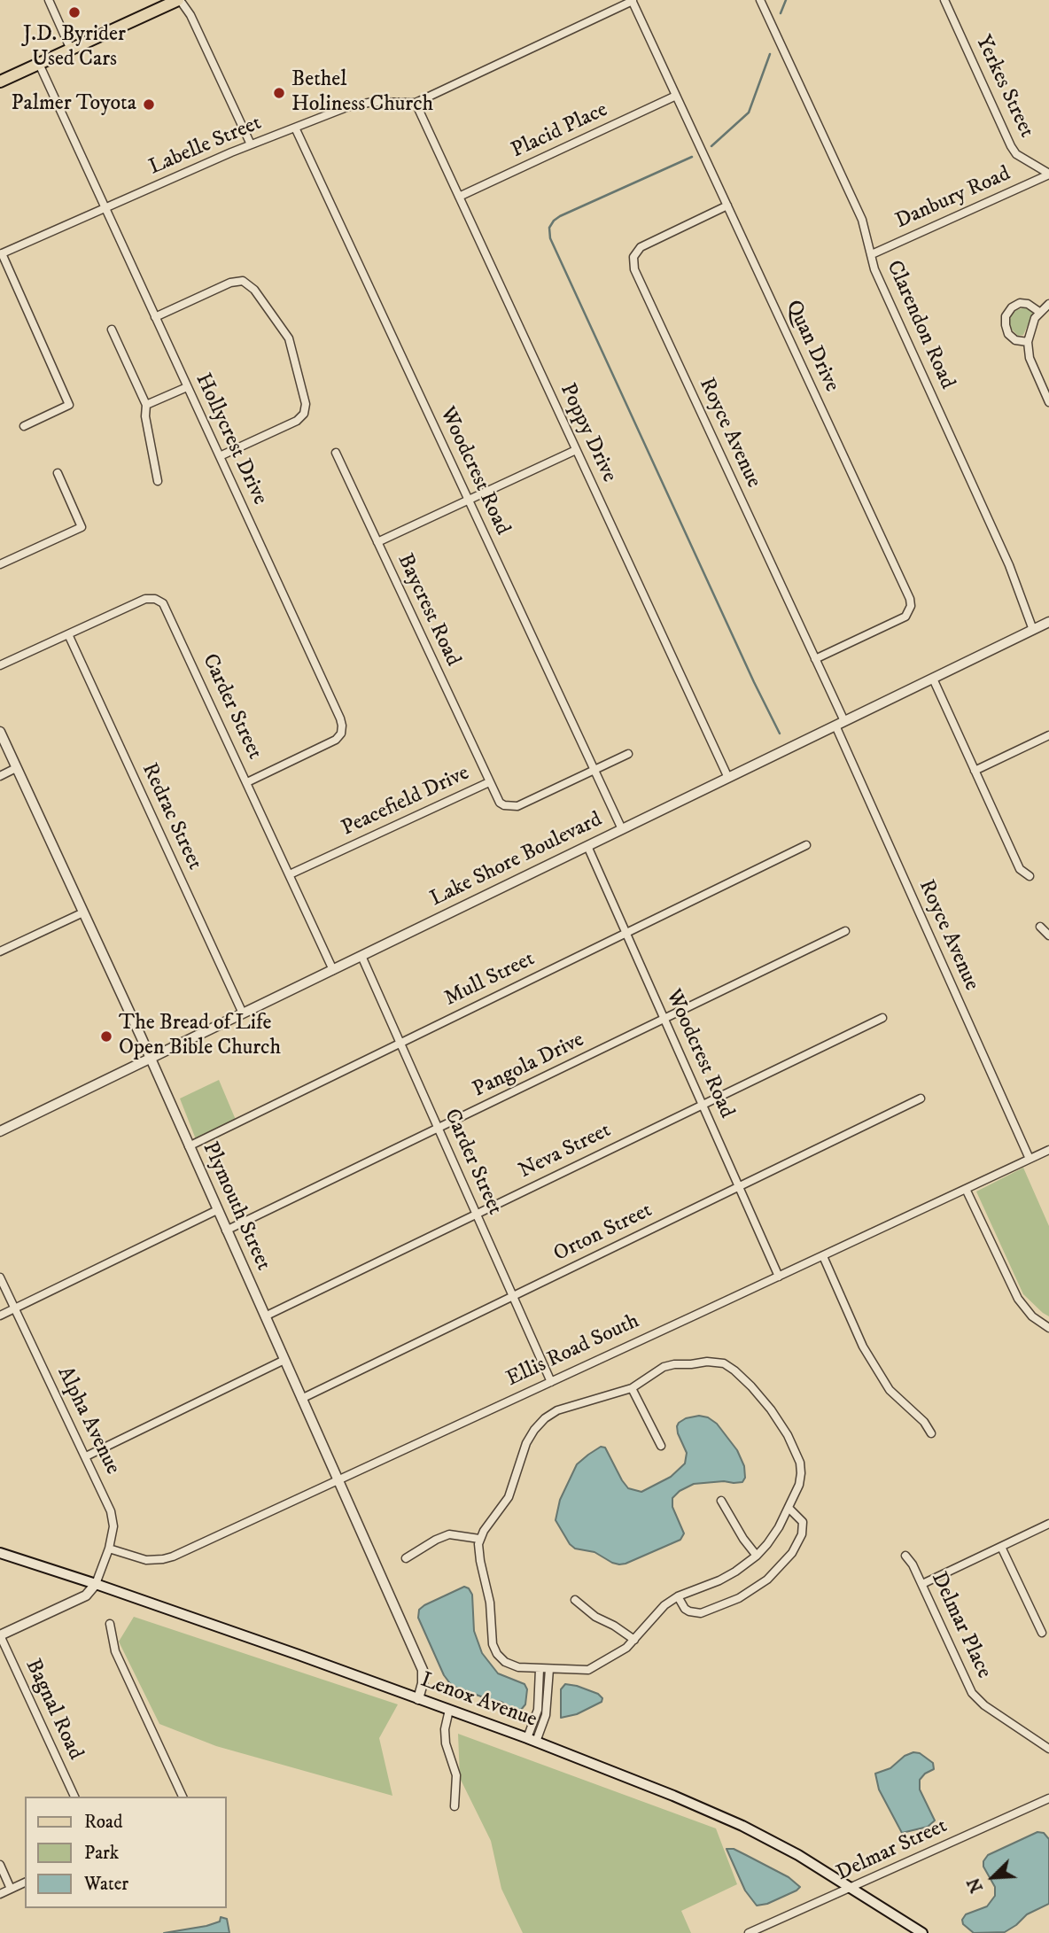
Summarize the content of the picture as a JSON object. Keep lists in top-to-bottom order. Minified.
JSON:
{"streets":{"main road":["Lenox Avenue"],"street":["Yerkes Street","Placid Place","Labelle Street","Danbury Road","Clarendon Road","Quan Drive","Poppy Drive","Royce Avenue","Hollycrest Drive","Woodcrest Road","Baycrest Road","Carder Street","Peacefield Drive","Redrac Street","Lake Shore Boulevard","Mull Street","Pangola Drive","Neva Street","Plymouth Street","Orton Street","Ellis Road South","Alpha Avenue","Delmar Place","Bagnal Road","Delmar Street"]},"crossings":[["Yerkes Street","Danbury Road"],["Placid Place","Quan Drive"],["Placid Place","Poppy Drive"],["Labelle Street","Quan Drive"],["Labelle Street","Poppy Drive"],["Labelle Street","Hollycrest Drive"],["Labelle Street","Woodcrest Road"],["Danbury Road","Clarendon Road"],["Clarendon Road","Lake Shore Boulevard"],["Quan Drive","Royce Avenue"],["Poppy Drive","Lake Shore Boulevard"],["Royce Avenue","Lake Shore Boulevard"],["Royce Avenue","Ellis Road South"],["Hollycrest Drive","Carder Street"],["Woodcrest Road","Peacefield Drive"],["Woodcrest Road","Lake Shore Boulevard"],["Woodcrest Road","Mull Street"],["Woodcrest Road","Pangola Drive"],["Woodcrest Road","Neva Street"],["Woodcrest Road","Orton Street"],["Woodcrest Road","Ellis Road South"],["Baycrest Road","Peacefield Drive"],["Carder Street","Peacefield Drive"],["Carder Street","Redrac Street"],["Carder Street","Lake Shore Boulevard"],["Carder Street","Mull Street"],["Carder Street","Pangola Drive"],["Carder Street","Neva Street"],["Carder Street","Orton Street"],["Carder Street","Ellis Road South"],["Redrac Street","Lake Shore Boulevard"],["Lake Shore Boulevard","Plymouth Street"],["Mull Street","Plymouth Street"],["Pangola Drive","Plymouth Street"],["Neva Street","Plymouth Street"],["Plymouth Street","Orton Street"],["Plymouth Street","Ellis Road South"],["Plymouth Street","Lenox Avenue"],["Ellis Road South","Alpha Avenue"],["Alpha Avenue","Lenox Avenue"],["Lenox Avenue","Delmar Street"]],"places":["J.D. Byrider Used Cars","Bethel Holiness Church","Palmer Toyota","The Bread of Life Open Bible Church"],"legend":["Road","Park","Water"],"north":"bottom left"}
